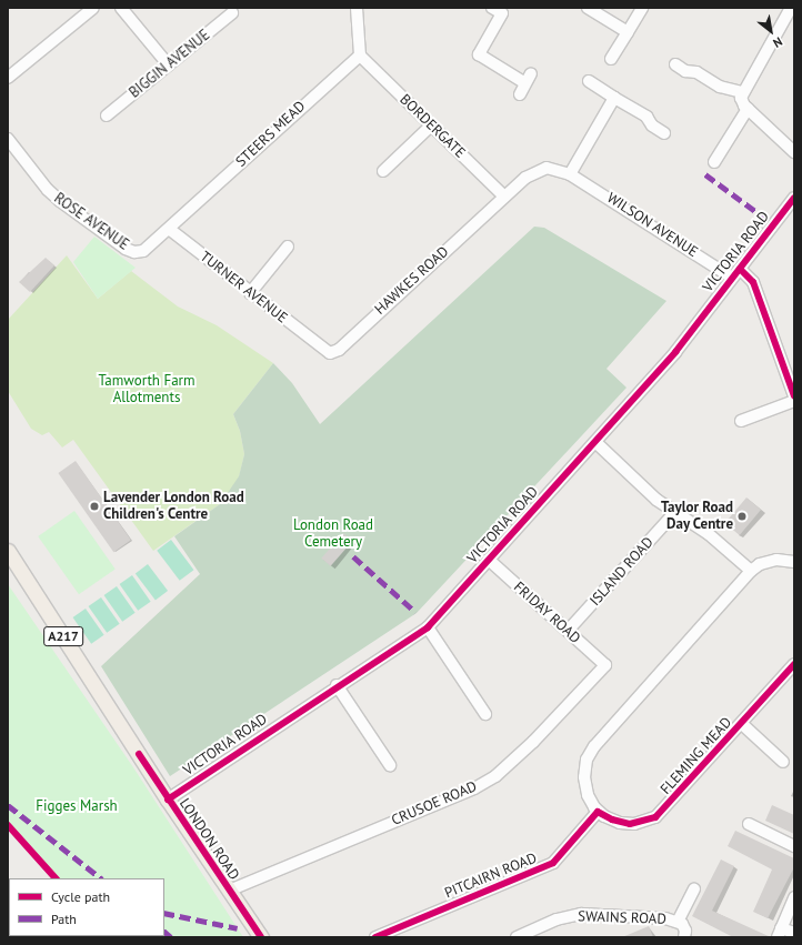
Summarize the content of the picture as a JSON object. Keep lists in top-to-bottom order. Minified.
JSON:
{"streets":{"main road":["A217","LONDON ROAD"],"street":["BIGGIN AVENUE","BORDERGATE","STEERS MEAD","ROSE AVENUE","WILSON AVENUE","VICTORIA ROAD","HAWKES ROAD","TURNER AVENUE","ISLAND ROAD","FRIDAY ROAD","FLEMING MEAD","CRUSOE ROAD","PITCAIRN ROAD","SWAINS ROAD"]},"crossings":[["BORDERGATE","STEERS MEAD"],["BORDERGATE","WILSON AVENUE"],["BORDERGATE","HAWKES ROAD"],["STEERS MEAD","ROSE AVENUE"],["STEERS MEAD","TURNER AVENUE"],["WILSON AVENUE","VICTORIA ROAD"],["WILSON AVENUE","HAWKES ROAD"],["VICTORIA ROAD","FRIDAY ROAD"],["VICTORIA ROAD","LONDON ROAD"],["HAWKES ROAD","TURNER AVENUE"],["ISLAND ROAD","FRIDAY ROAD"],["FRIDAY ROAD","CRUSOE ROAD"],["FLEMING MEAD","PITCAIRN ROAD"],["CRUSOE ROAD","LONDON ROAD"]],"parks":["Tamworth Farm Allotments","London Road Cemetery","Figges Marsh"],"places":["Lavender London Road Children's Centre","Taylor Road Day Centre"],"legend":["Cycle path","Path"],"north":"bottom right"}
